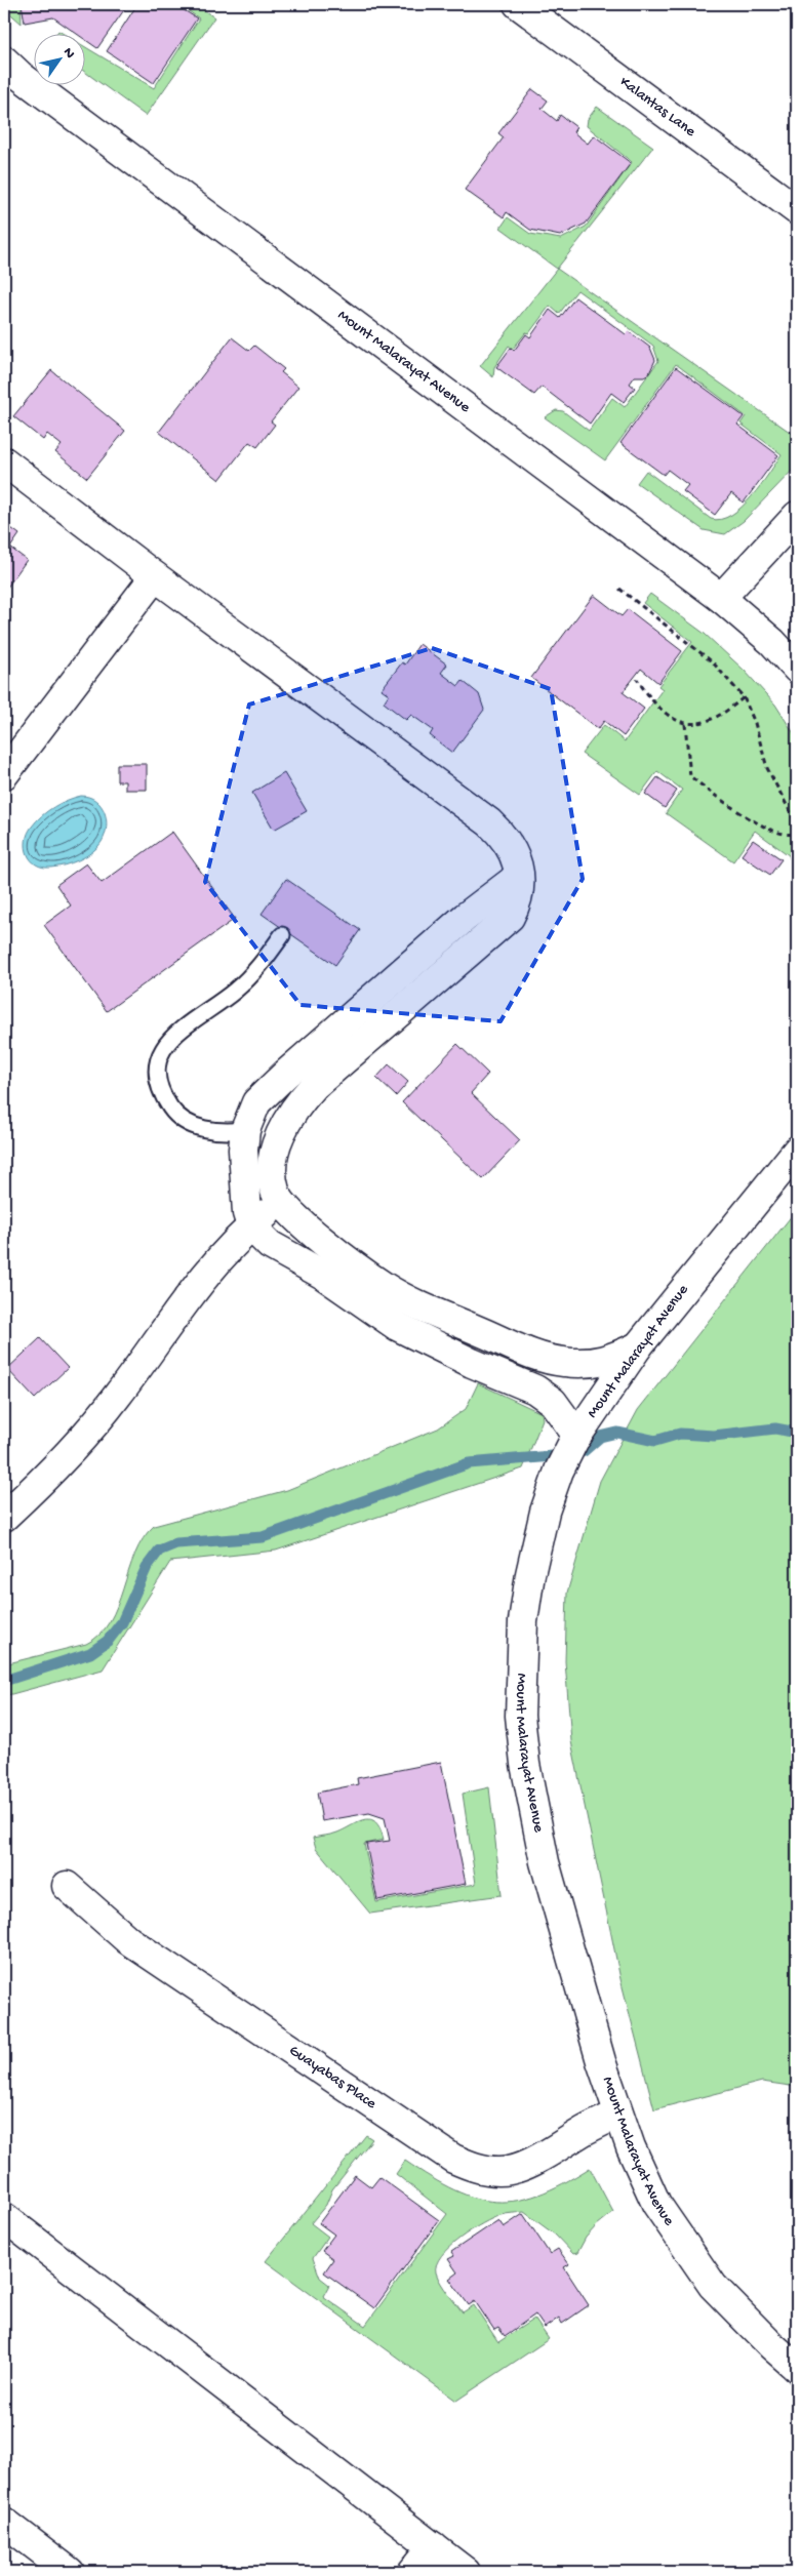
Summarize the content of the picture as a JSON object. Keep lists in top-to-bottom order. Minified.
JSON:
{"streets":{"street":["Kalantas Lane","Mount Malarayat Avenue","Guayabas Place"]},"crossings":[["Mount Malarayat Avenue","Guayabas Place"]],"north":"top right"}
